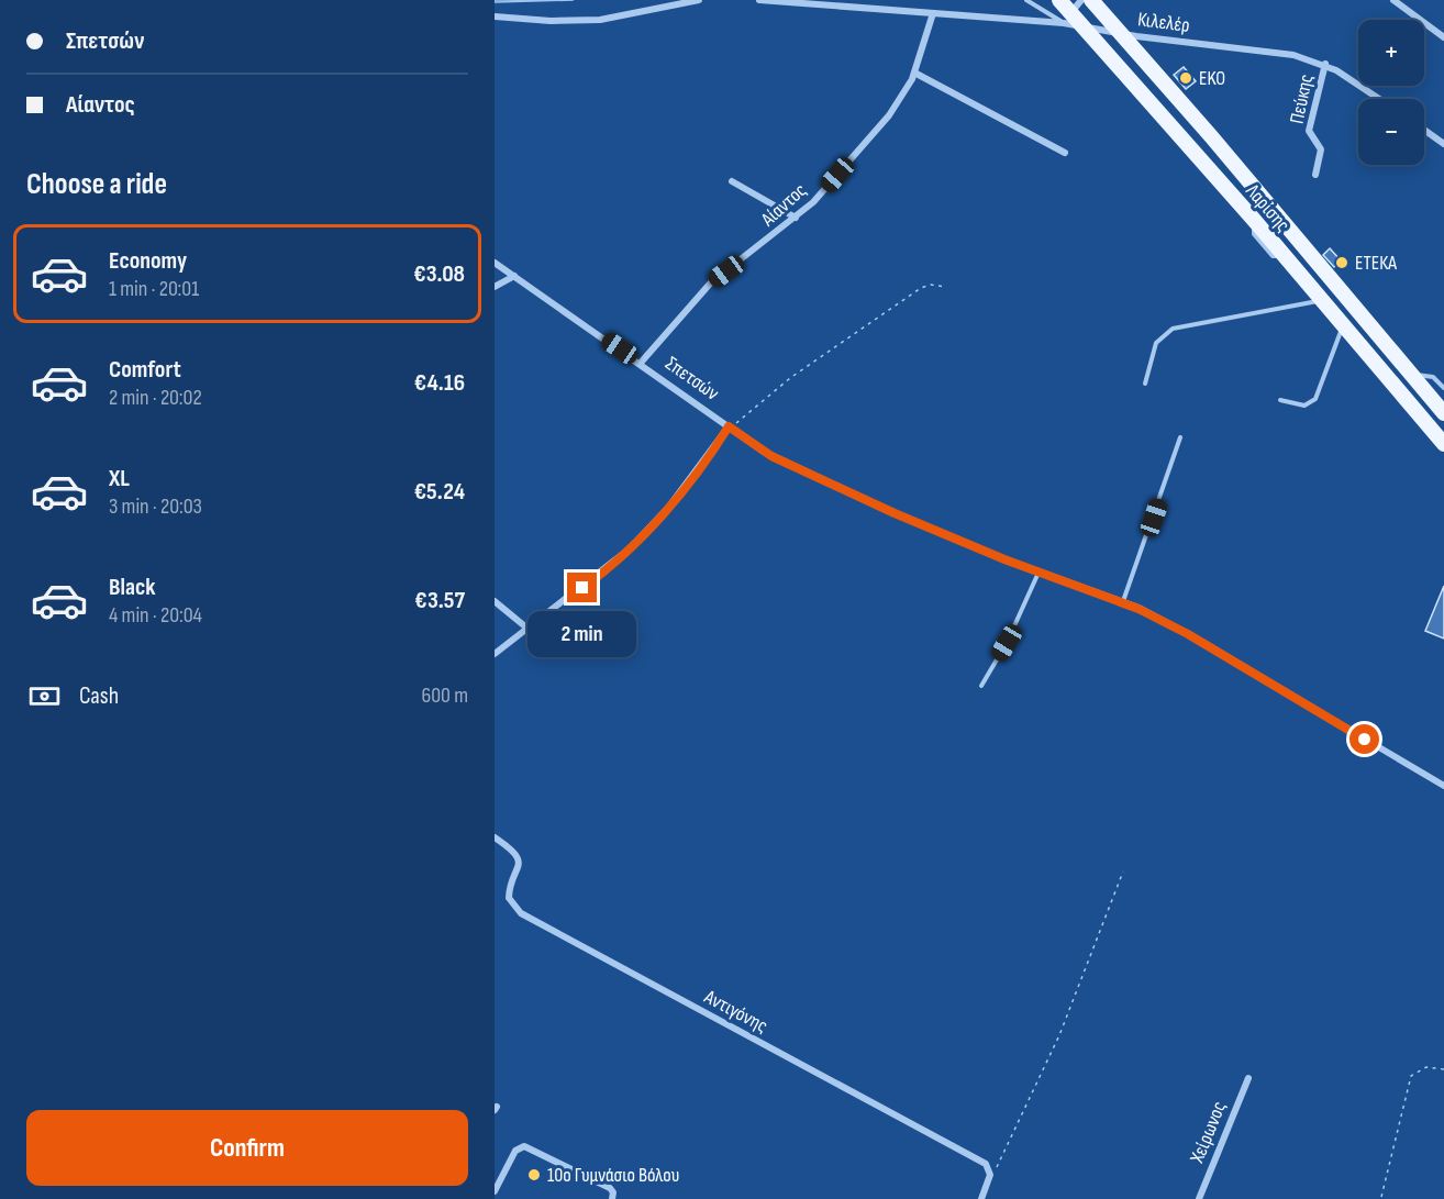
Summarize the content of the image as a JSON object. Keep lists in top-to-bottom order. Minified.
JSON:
{"streets":{"main road":["Λαρίσης"],"street":["Κιλελέρ","Πεύκης","Αίαντος","Σπετσών","Αντιγόνης","Χείρωνος"]},"crossings":[["Κιλελέρ","Πεύκης"],["Κιλελέρ","Λαρίσης"],["Αίαντος","Σπετσών"]],"places":["EKO","ΕΤΕΚΑ","10ο Γυμνάσιο Βόλου"],"page":{"banner":["Σπετσών","Αίαντος"],"map_buttons":["+","−"],"heading":"Choose a ride","list":[{"name":"Economy","note":"1 min · 20:01","value":"€3.08"},{"name":"Comfort","note":"2 min · 20:02","value":"€4.16"},{"name":"XL","note":"3 min · 20:03","value":"€5.24"},{"name":"Black","note":"4 min · 20:04","value":"€3.57"}],"bubble":"2 min","pay":["Cash","600 m"],"buttons":"Confirm"}}
